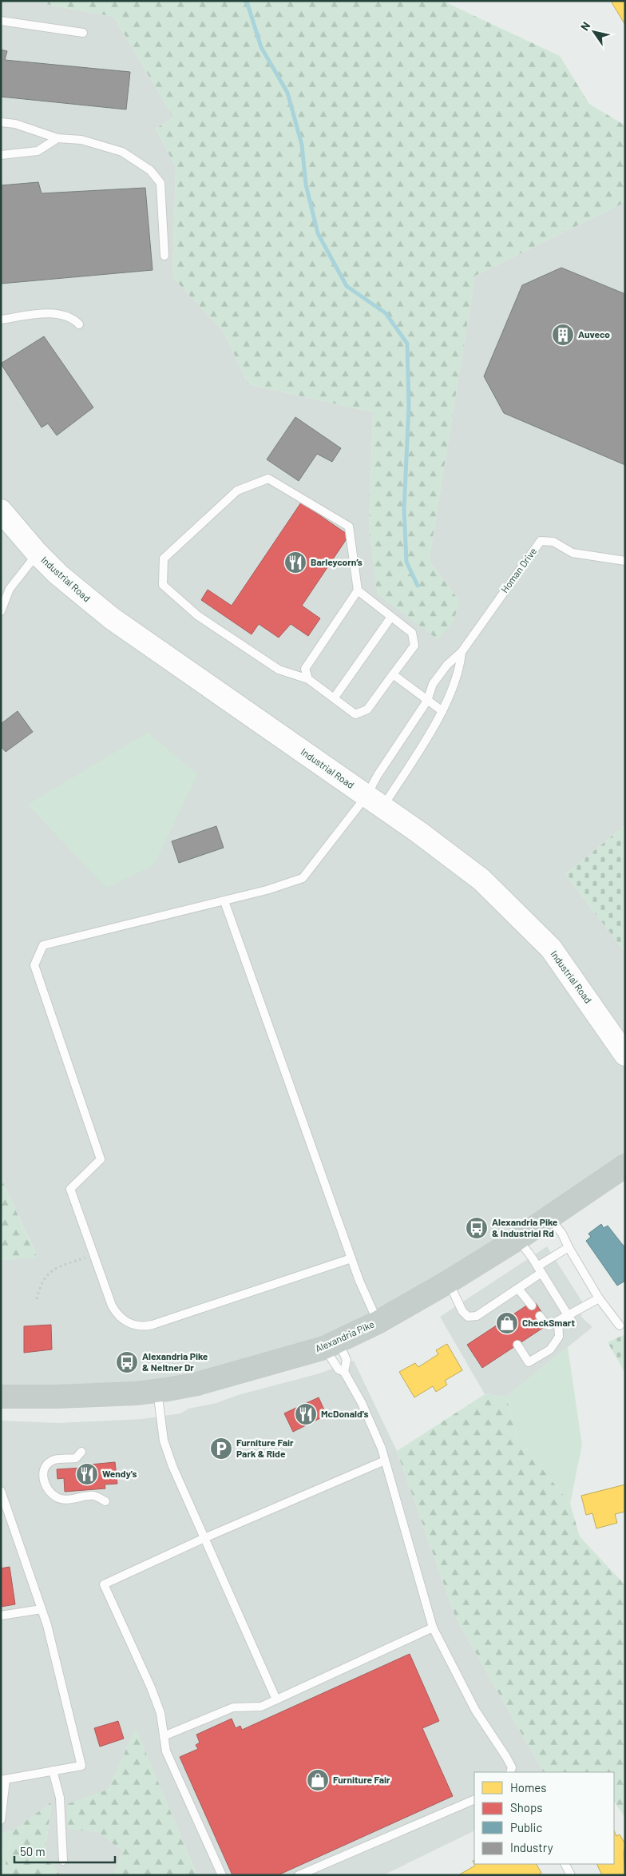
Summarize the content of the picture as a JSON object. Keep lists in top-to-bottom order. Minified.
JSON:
{"streets":{"highway":["Alexandria Pike"],"main road":["Industrial Road"],"lane":["Homan Drive"]},"crossings":[["Homan Drive","Industrial Road"]],"places":{"building":["Auveco"],"restaurant":["Barleycorn’s","McDonald's","Wendy's"],"bus stop":["Alexandria Pike & Industrial Rd","Alexandria Pike & Neltner Dr"],"shop":["CheckSmart","Furniture Fair"],"parking":["Furniture Fair Park & Ride"]},"legend":["Homes","Shops","Public","Industry"],"scale_bar":"50 m","north":"top left"}
